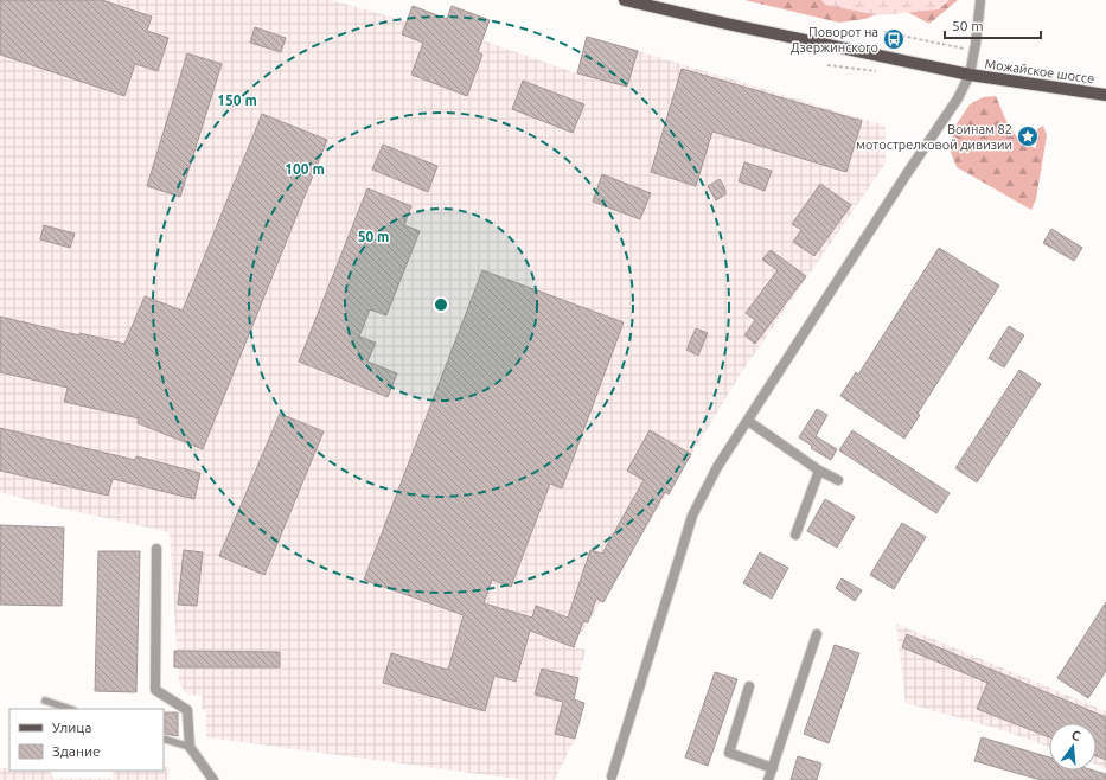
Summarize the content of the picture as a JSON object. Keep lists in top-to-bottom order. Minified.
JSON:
{"streets":{"main road":["Можайское шоссе"]},"places":{"bus stop":["Поворот на Дзержинского"],"place":["Воинам 82 мотострелковой дивизии"]},"legend":["Улица","Здание"],"scale_bar":"50 m","north":"top","rings":["150 m","100 m","50 m"]}
